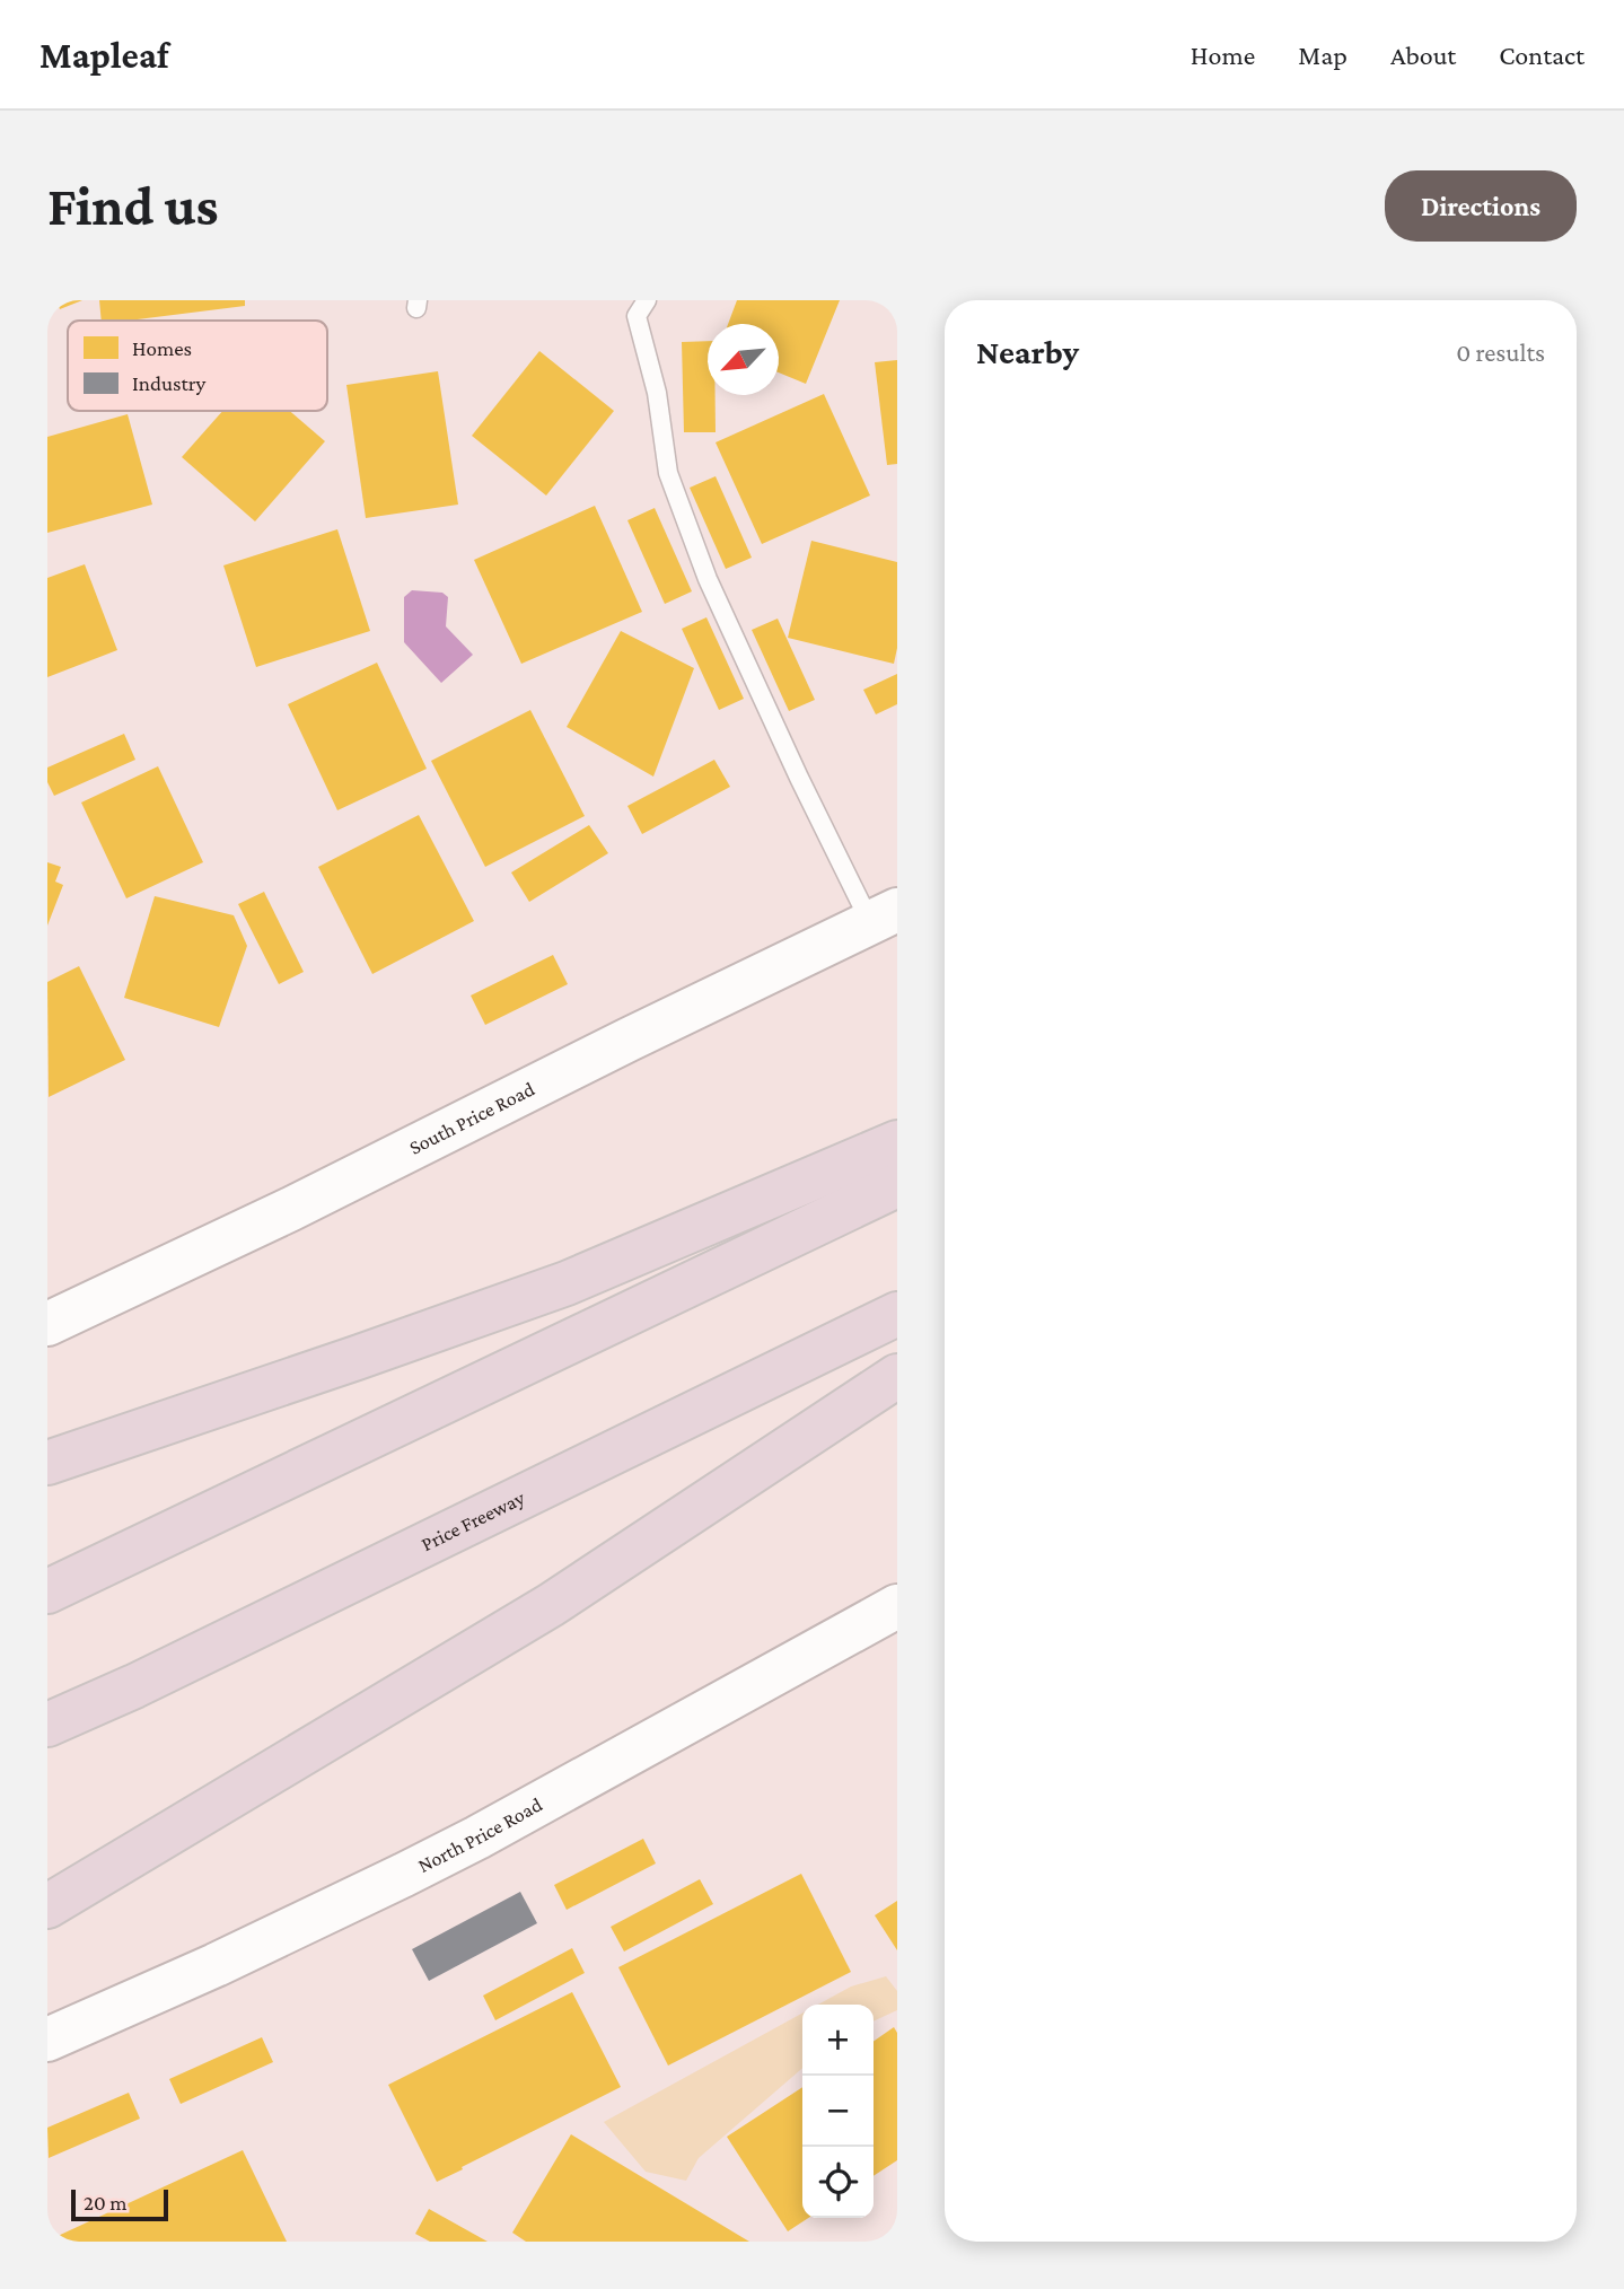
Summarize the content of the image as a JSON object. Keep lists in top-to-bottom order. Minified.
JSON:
{"streets":{"highway":["Price Freeway"],"main road":["South Price Road","North Price Road"]},"legend":["Homes","Industry"],"scale_bar":"20 m","north":"bottom left","page":{"header":"Mapleaf","nav":["Home","Map","About","Contact"],"buttons":"Directions","title":"Find us","heading":["Nearby","0 results"],"map_buttons":["+","−"],"scale":"20 m"}}
